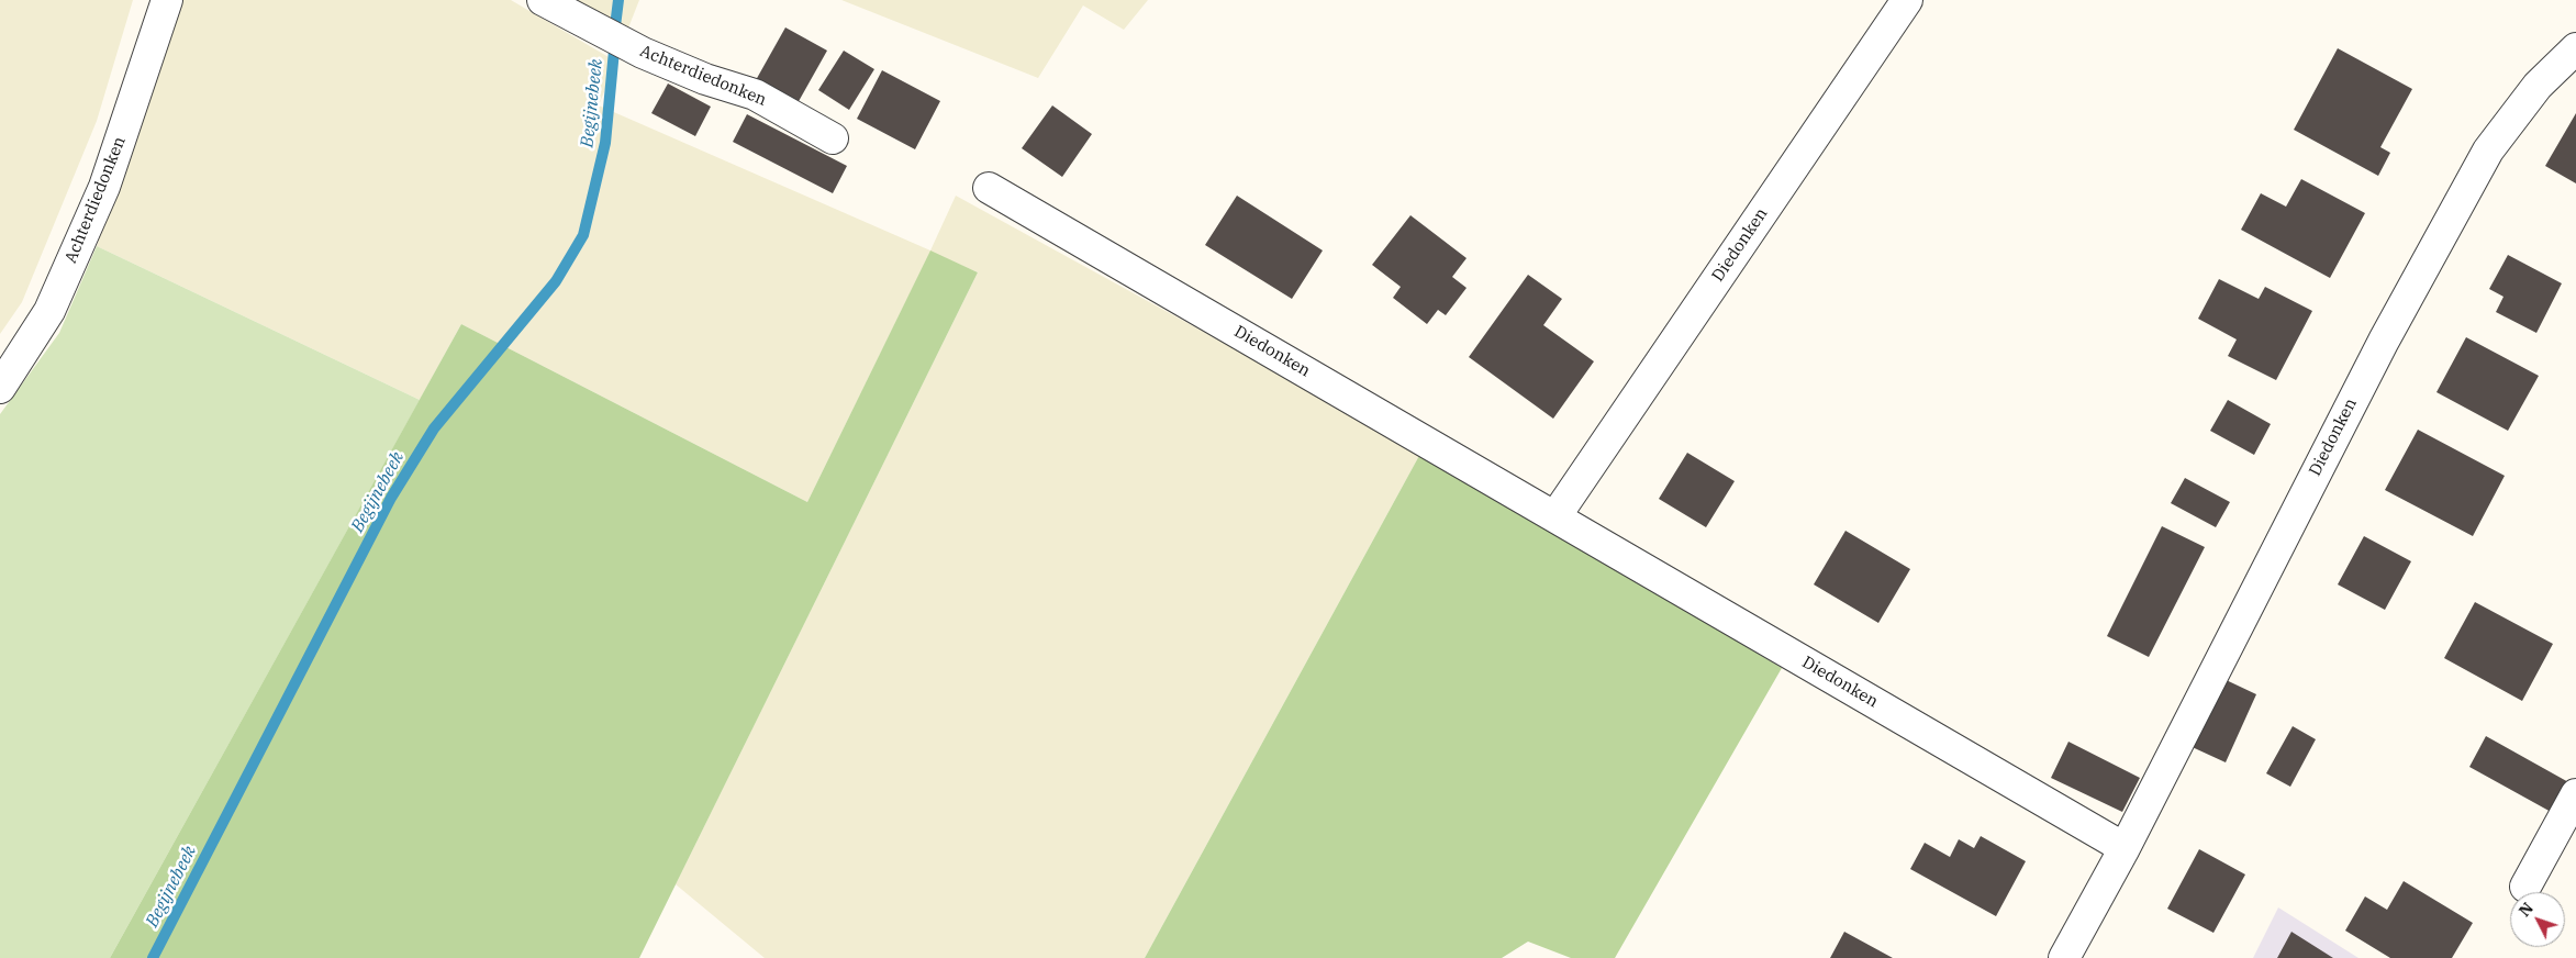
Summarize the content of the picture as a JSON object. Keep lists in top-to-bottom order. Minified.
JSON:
{"streets":{"street":["Achterdiedonken","Diedonken"]},"water":["Begijnebeek"],"north":"top left"}
